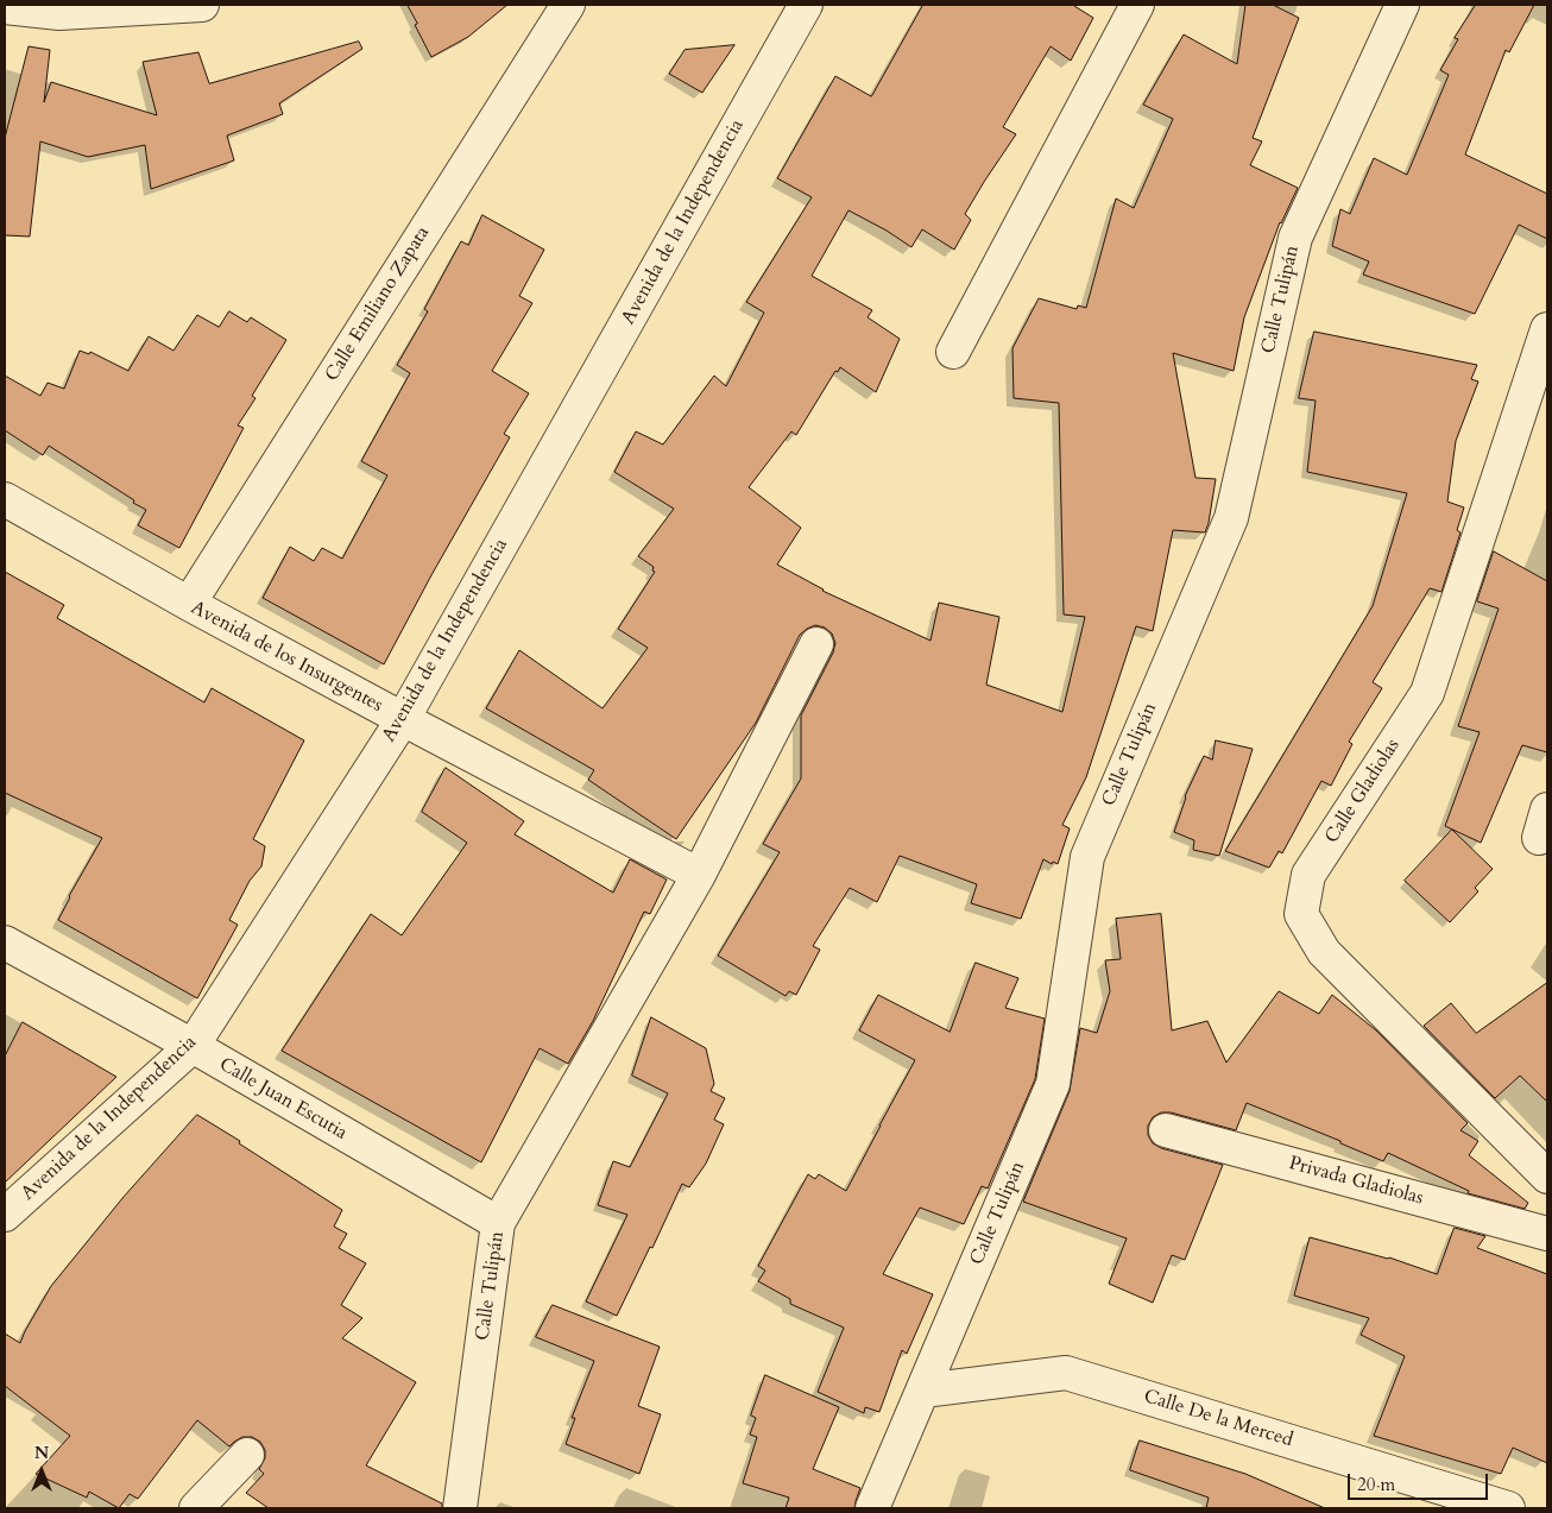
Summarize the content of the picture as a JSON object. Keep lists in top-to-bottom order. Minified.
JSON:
{"streets":{"street":["Avenida de la Independencia","Calle Tulipán","Calle Emiliano Zapata","Avenida de los Insurgentes","Calle Gladiolas","Calle Juan Escutia","Privada Gladiolas","Calle De la Merced"]},"crossings":[["Avenida de la Independencia","Avenida de los Insurgentes"],["Avenida de la Independencia","Calle Juan Escutia"],["Calle Tulipán","Avenida de los Insurgentes"],["Calle Tulipán","Calle Juan Escutia"],["Calle Tulipán","Calle De la Merced"],["Calle Emiliano Zapata","Avenida de los Insurgentes"]],"scale_bar":"20 m","north":"top"}
